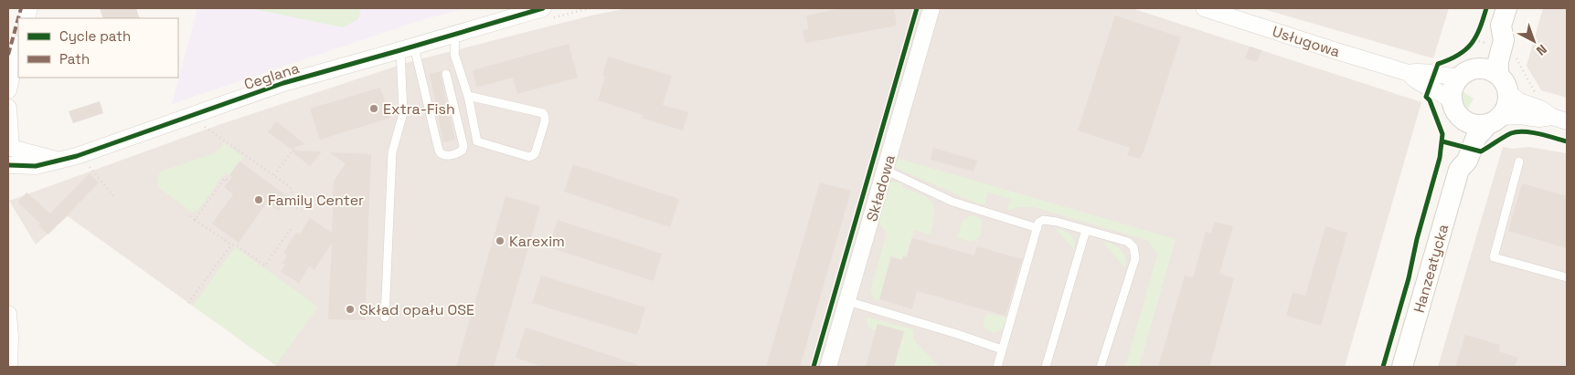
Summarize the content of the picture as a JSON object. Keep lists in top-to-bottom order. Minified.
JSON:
{"streets":{"street":["Usługowa","Ceglana","Składowa","Hanzeatycka"]},"crossings":[["Usługowa","Hanzeatycka"]],"places":["Extra-Fish","Family Center","Karexim","Skład opału OSE"],"legend":["Cycle path","Path"],"north":"bottom right"}
